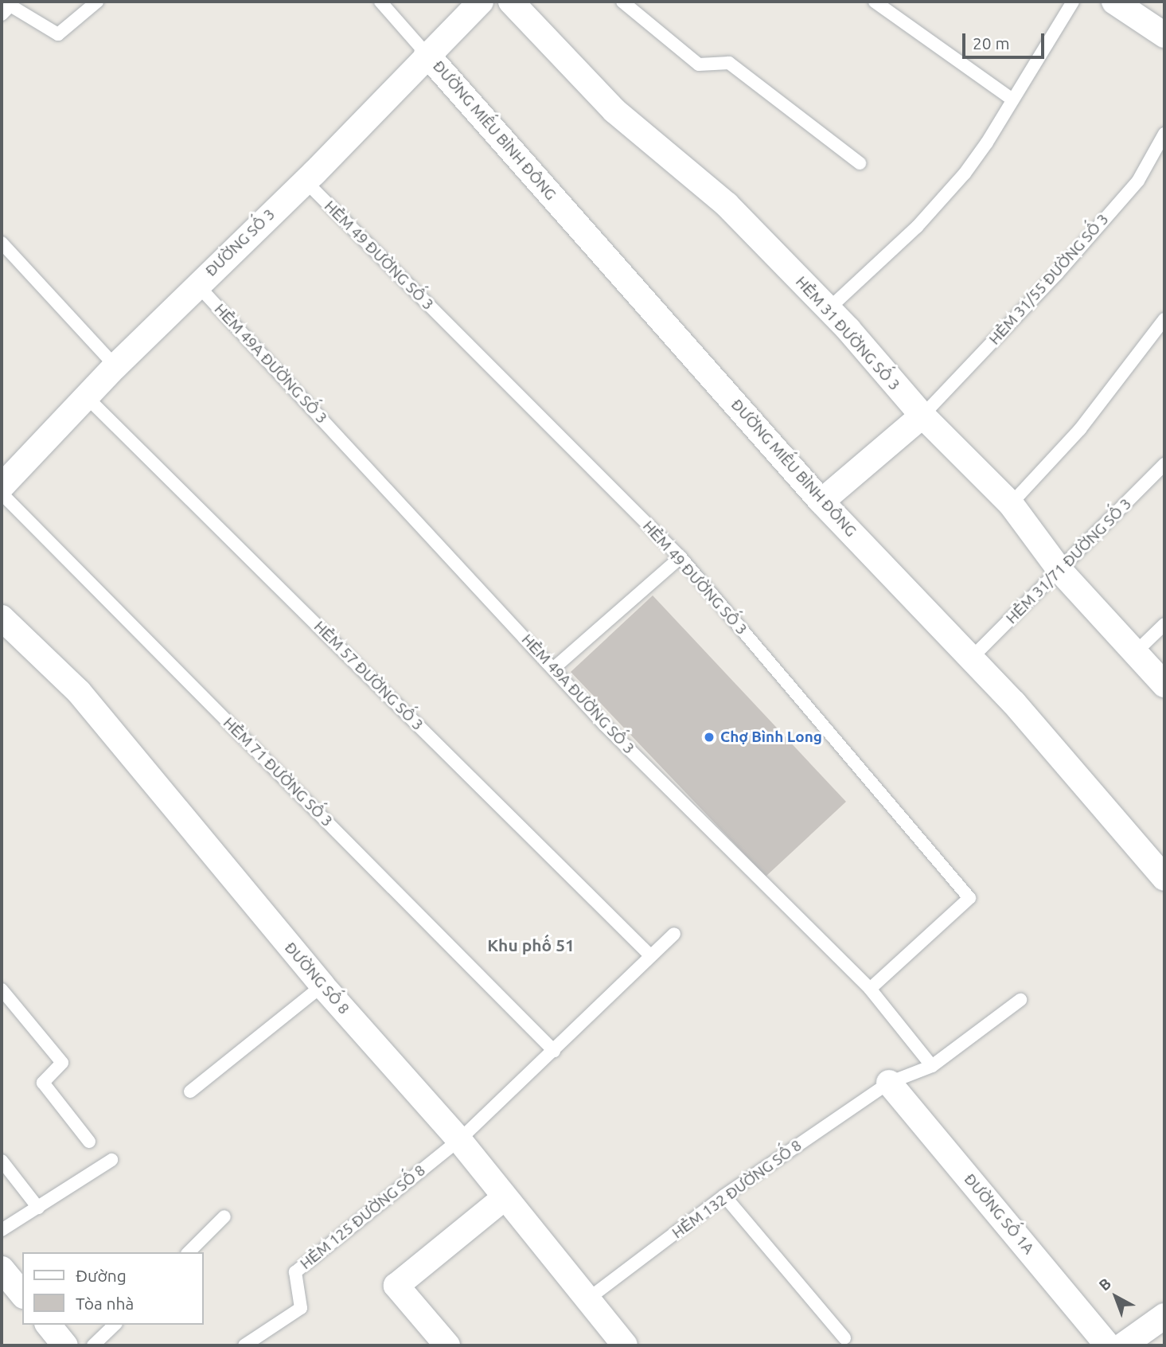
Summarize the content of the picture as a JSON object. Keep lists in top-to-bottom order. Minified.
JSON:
{"streets":{"street":["ĐƯỜNG MIẾU BÌNH ĐÔNG","ĐƯỜNG SỐ 3","HẺM 31 ĐƯỜNG SỐ 3","ĐƯỜNG SỐ 8","ĐƯỜNG SỐ 1A"],"lane":["HẺM 49 ĐƯỜNG SỐ 3","HẺM 31/55 ĐƯỜNG SỐ 3","HẺM 49A ĐƯỜNG SỐ 3","HẺM 31/71 ĐƯỜNG SỐ 3","HẺM 57 ĐƯỜNG SỐ 3","HẺM 71 ĐƯỜNG SỐ 3","HẺM 132 ĐƯỜNG SỐ 8","HẺM 125 ĐƯỜNG SỐ 8"]},"crossings":[["ĐƯỜNG MIẾU BÌNH ĐÔNG","ĐƯỜNG SỐ 3"],["ĐƯỜNG MIẾU BÌNH ĐÔNG","HẺM 31/71 ĐƯỜNG SỐ 3"],["ĐƯỜNG SỐ 3","HẺM 49 ĐƯỜNG SỐ 3"],["ĐƯỜNG SỐ 3","HẺM 49A ĐƯỜNG SỐ 3"],["ĐƯỜNG SỐ 3","HẺM 57 ĐƯỜNG SỐ 3"],["HẺM 49 ĐƯỜNG SỐ 3","HẺM 49A ĐƯỜNG SỐ 3"],["HẺM 31/55 ĐƯỜNG SỐ 3","HẺM 31 ĐƯỜNG SỐ 3"],["HẺM 31 ĐƯỜNG SỐ 3","HẺM 31/71 ĐƯỜNG SỐ 3"],["ĐƯỜNG SỐ 8","HẺM 132 ĐƯỜNG SỐ 8"],["ĐƯỜNG SỐ 8","HẺM 125 ĐƯỜNG SỐ 8"],["HẺM 132 ĐƯỜNG SỐ 8","ĐƯỜNG SỐ 1A"]],"districts":["Khu phố 51"],"places":["Chợ Bình Long"],"legend":["Đường","Tòa nhà"],"scale_bar":"20 m","north":"top left"}
